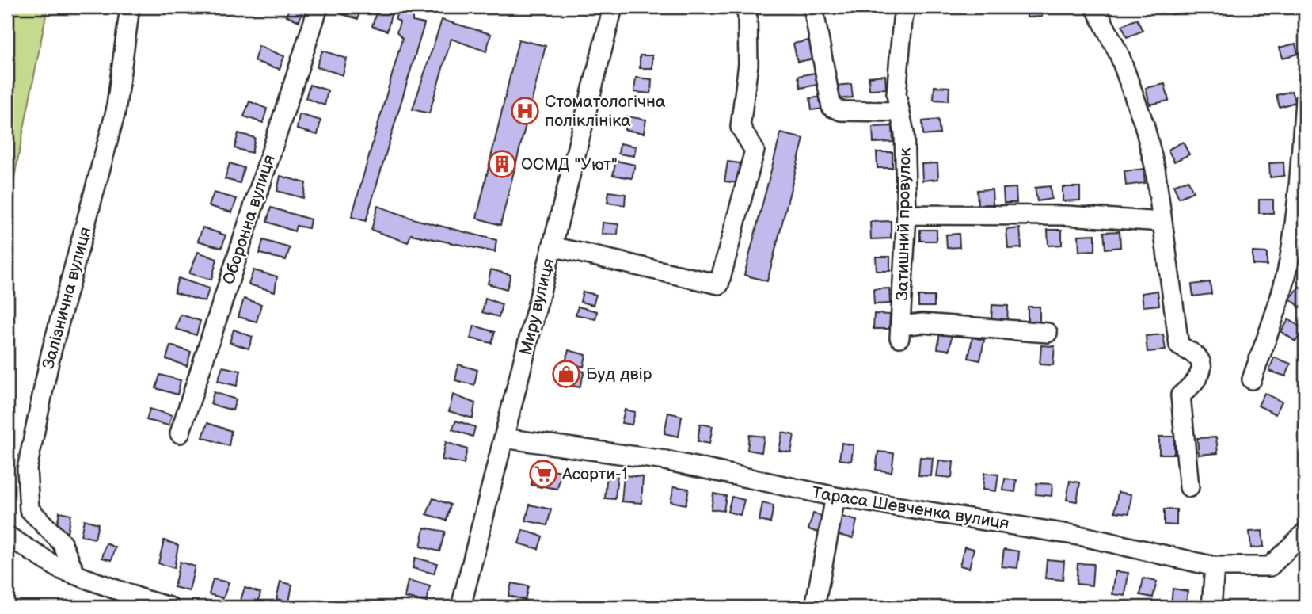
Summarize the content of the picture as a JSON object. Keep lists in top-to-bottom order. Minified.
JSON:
{"streets":{"street":["Оборонна вулиця","Затишний провулок","Залізнична вулиця","Миру вулиця","Тараса Шевченка вулиця"]},"crossings":[["Миру вулиця","Тараса Шевченка вулиця"]],"places":{"hospital":["Стоматологічна поліклініка"],"building":["ОСМД \"Уют\""],"shop":["Буд двір"],"supermarket":["Асорти-1"]}}
